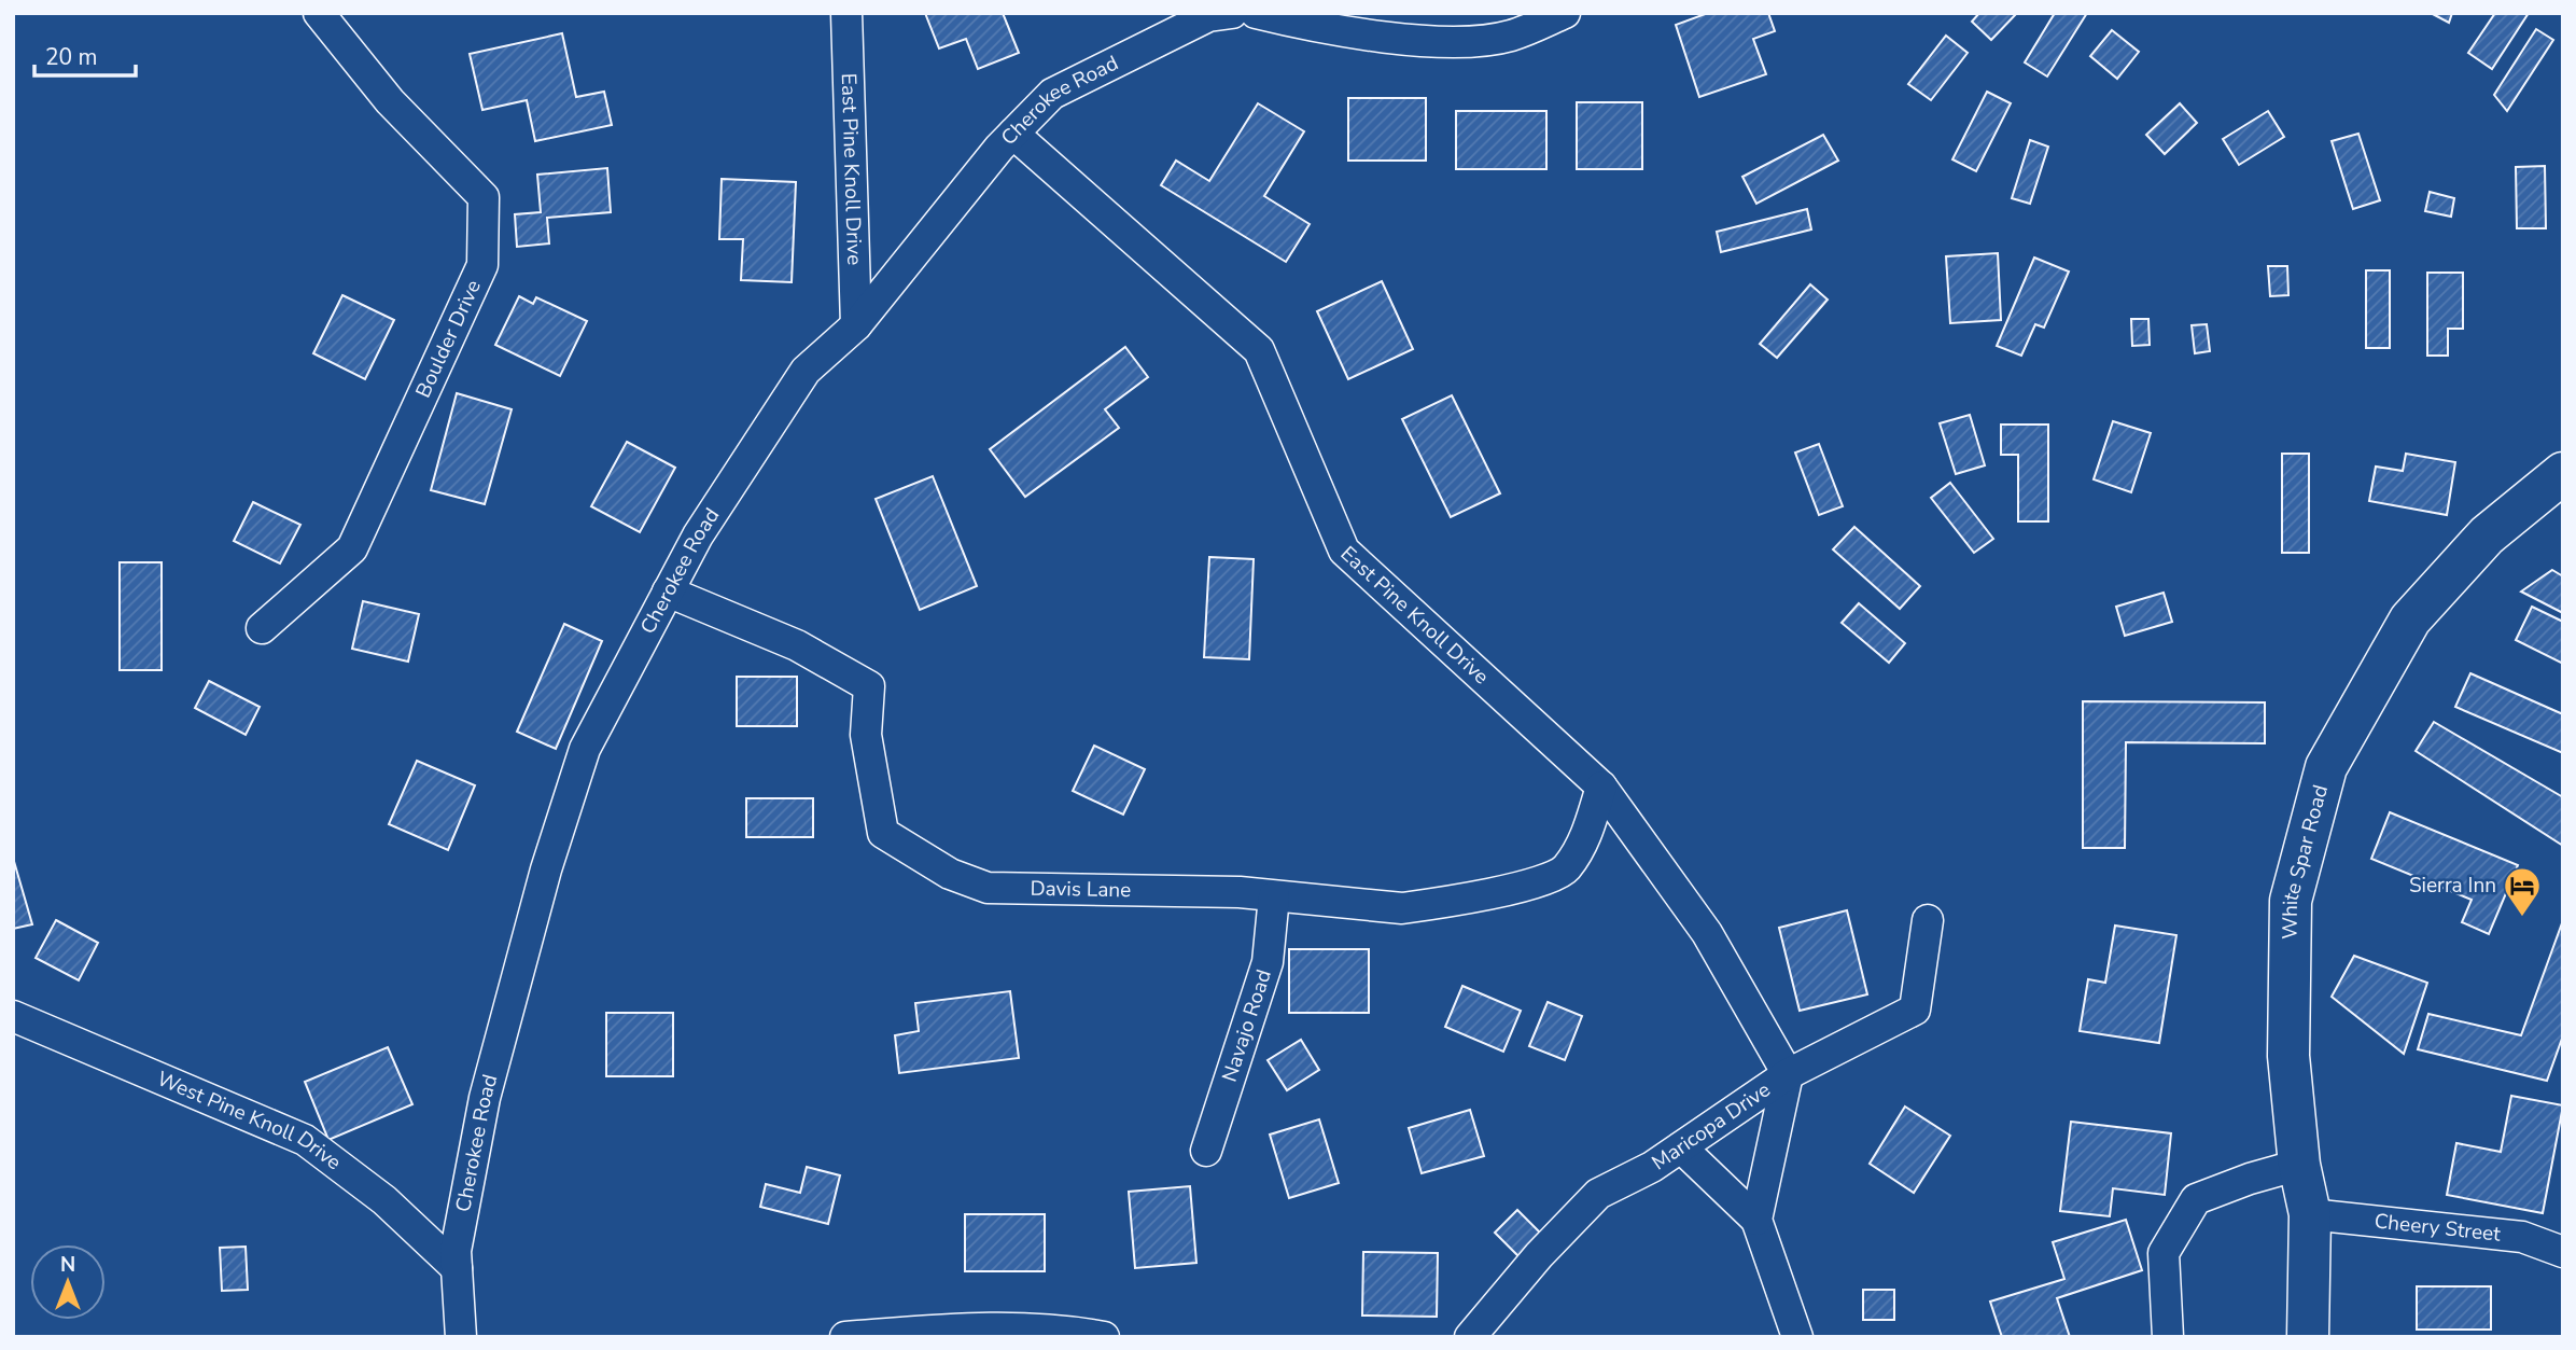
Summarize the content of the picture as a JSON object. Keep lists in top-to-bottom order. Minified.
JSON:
{"streets":{"main road":["White Spar Road"],"street":["Cherokee Road","East Pine Knoll Drive","Boulder Drive","Davis Lane","Navajo Road","West Pine Knoll Drive","Maricopa Drive","Cheery Street"]},"crossings":[["Cherokee Road","East Pine Knoll Drive"],["Cherokee Road","Davis Lane"],["Cherokee Road","West Pine Knoll Drive"],["East Pine Knoll Drive","Davis Lane"],["East Pine Knoll Drive","Maricopa Drive"],["White Spar Road","Cheery Street"],["Davis Lane","Navajo Road"]],"places":{"hotel":["Sierra Inn"]},"scale_bar":"20 m","north":"top"}
